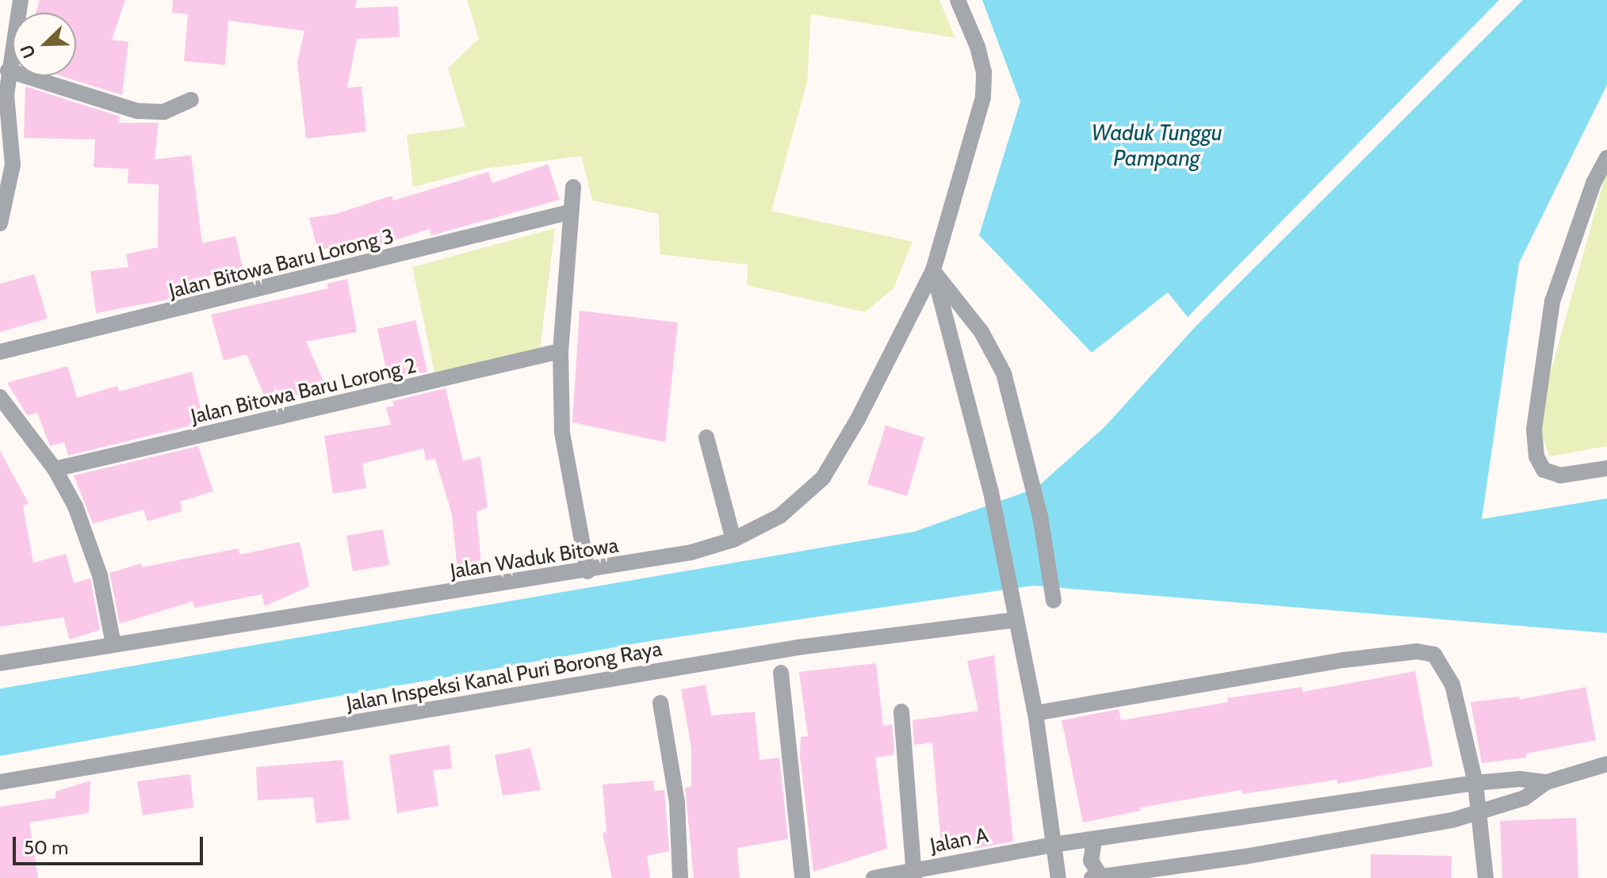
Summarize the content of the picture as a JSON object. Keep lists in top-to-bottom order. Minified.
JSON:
{"streets":{"street":["Jalan Bitowa Baru Lorong 3","Jalan Bitowa Baru Lorong 2","Jalan Waduk Bitowa","Jalan Inspeksi Kanal Puri Borong Raya","Jalan A"]},"water":["Waduk Tunggu Pampang"],"scale_bar":"50 m","north":"bottom left"}
